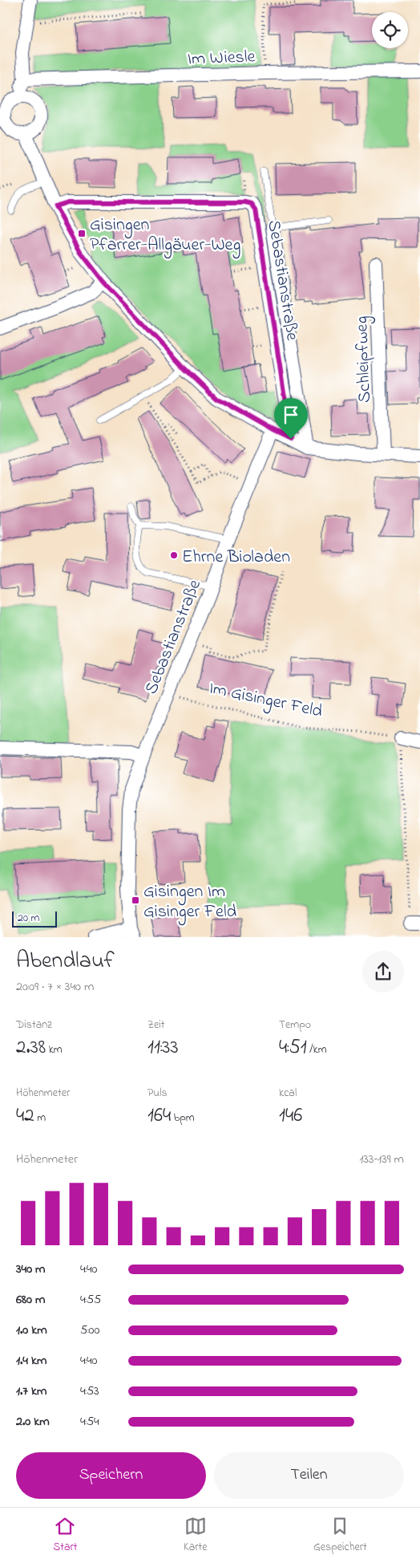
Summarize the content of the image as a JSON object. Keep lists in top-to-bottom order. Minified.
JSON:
{"streets":{"street":["Im Wiesle","Sebastianstraße","Schleipfweg"],"path":["Im Gisinger Feld"]},"places":{"transit":["Gisingen Pfarrer-Allgäuer-Weg","Gisingen Im Gisinger Feld"],"other":["Ehrne Bioladen"]},"scale_bar":"20 m","page":{"scale":"20 m","heading":["Abendlauf","20:09 · 7 × 340 m"],"stats":[["Distanz","2.38 km"],["Zeit","11:33"],["Tempo","4:51 /km"],["Höhenmeter","42 m"],["Puls","164 bpm"],["kcal","146"]],"chart":["Höhenmeter","133–139 m"],"list":[{"name":"340 m","note":"4:40"},{"name":"680 m","note":"4:55"},{"name":"1.0 km","note":"5:00"},{"name":"1.4 km","note":"4:40"},{"name":"1.7 km","note":"4:53"},{"name":"2.0 km","note":"4:54"}],"buttons":["Speichern","Teilen"],"tabs":["Start","Karte","Gespeichert"]}}
